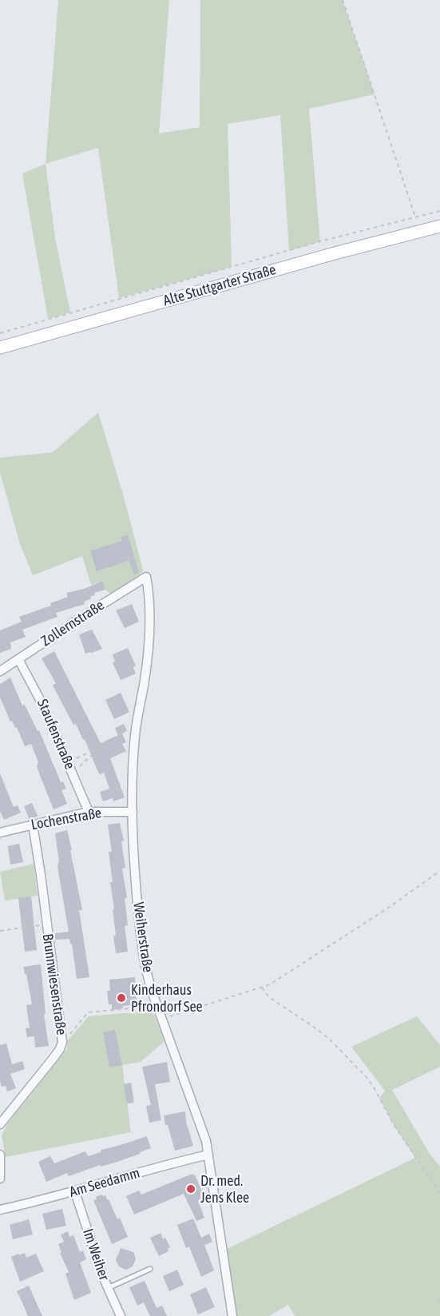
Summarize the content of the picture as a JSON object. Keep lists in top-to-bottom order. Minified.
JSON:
{"streets":{"street":["Alte Stuttgarter Straße","Zollernstraße","Staufenstraße","Lochenstraße","Weiherstraße","Brunnwiesenstraße","Am Seedamm","Im Weiher"]},"crossings":[["Zollernstraße","Staufenstraße"],["Zollernstraße","Weiherstraße"],["Staufenstraße","Lochenstraße"],["Lochenstraße","Weiherstraße"],["Lochenstraße","Brunnwiesenstraße"],["Weiherstraße","Am Seedamm"],["Am Seedamm","Im Weiher"]],"places":["Kinderhaus Pfrondorf See","Dr. med. Jens Klee"]}
